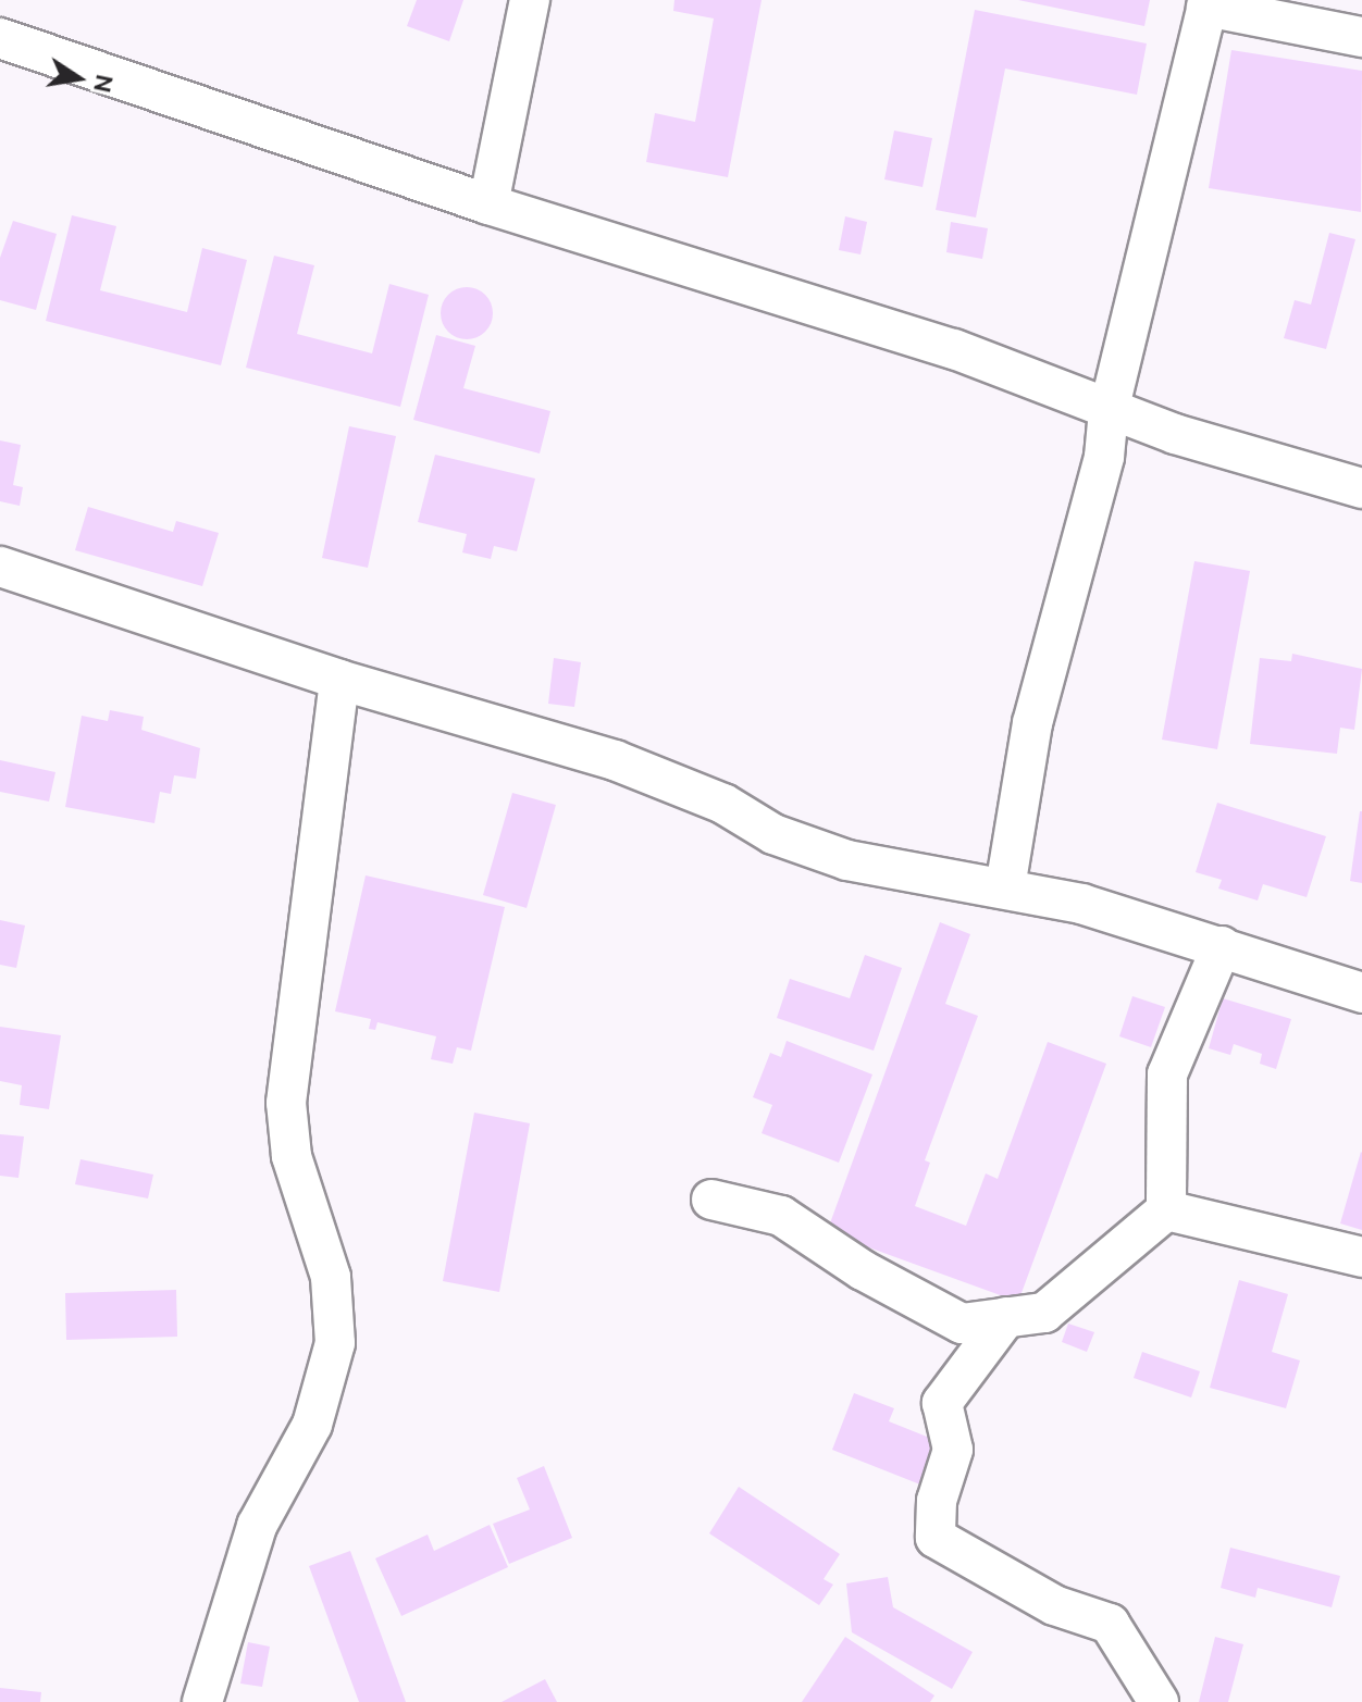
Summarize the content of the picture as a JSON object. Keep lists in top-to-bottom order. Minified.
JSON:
{"north":"right"}
